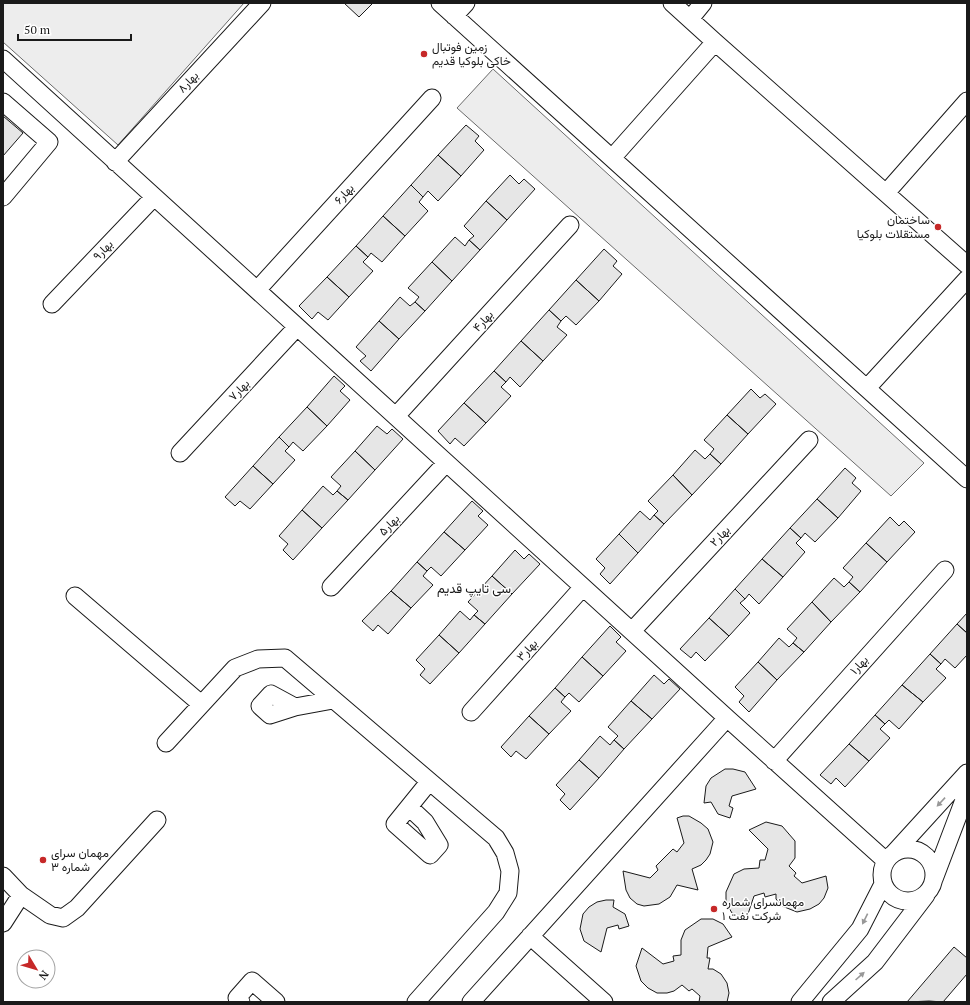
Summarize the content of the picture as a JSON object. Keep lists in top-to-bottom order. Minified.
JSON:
{"streets":{"street":["بهار۸","بهار۶","بهار۹","بهار۴","بهار۷","بهار۵","بهار۲","بهار۳","بهار۱"]},"districts":["سی تایپ قدیم"],"places":["زمین فوتبال خاکی بلوکیا قدیم","ساختمان مستقلات بلوکیا","مهمان سرای شماره ۳","مهمانسرای شماره ۱ شرکت نفت"],"scale_bar":"50 m","north":"bottom right"}
